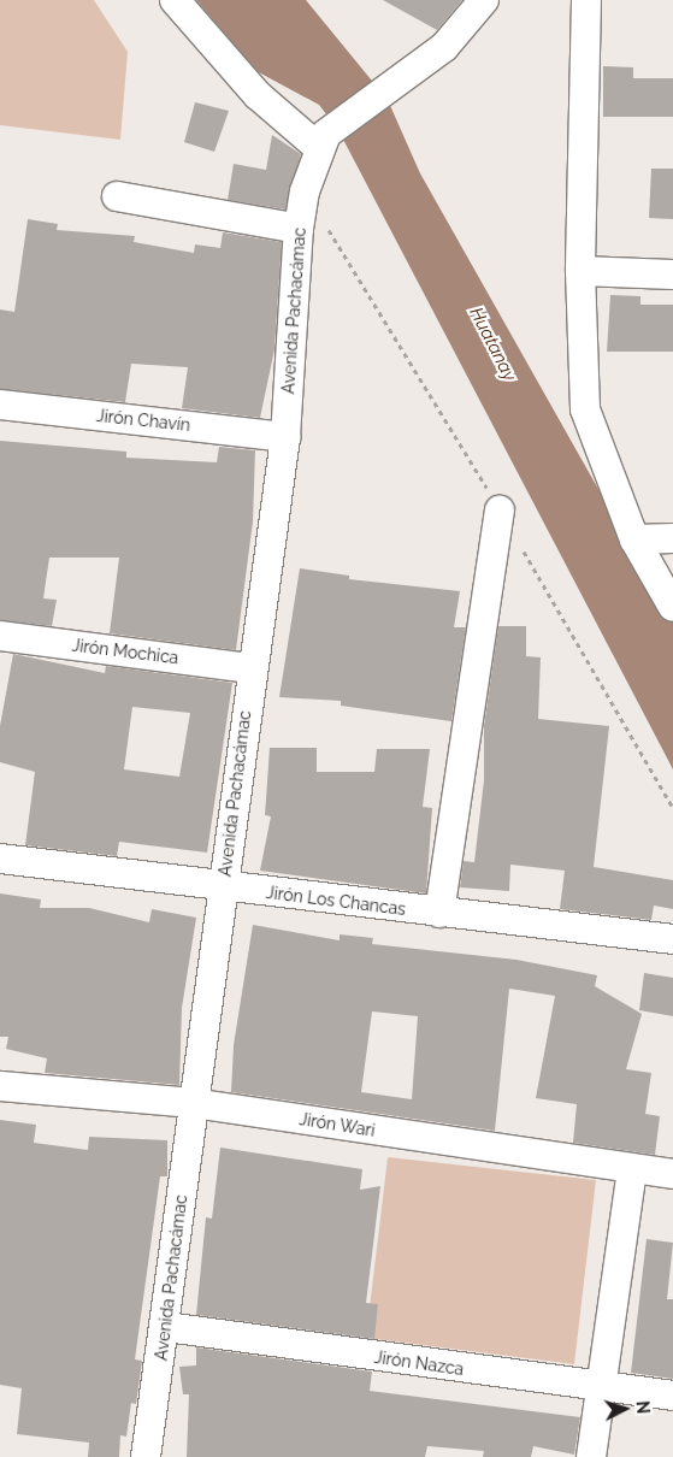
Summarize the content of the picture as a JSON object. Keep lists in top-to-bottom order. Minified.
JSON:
{"streets":{"street":["Avenida Pachacámac","Jirón Chavín","Jirón Mochica","Jirón Los Chancas","Jirón Wari","Jirón Nazca"]},"crossings":[["Avenida Pachacámac","Jirón Chavín"],["Avenida Pachacámac","Jirón Mochica"],["Avenida Pachacámac","Jirón Los Chancas"],["Avenida Pachacámac","Jirón Wari"],["Avenida Pachacámac","Jirón Nazca"]],"water":["Huatanay"],"north":"right"}
